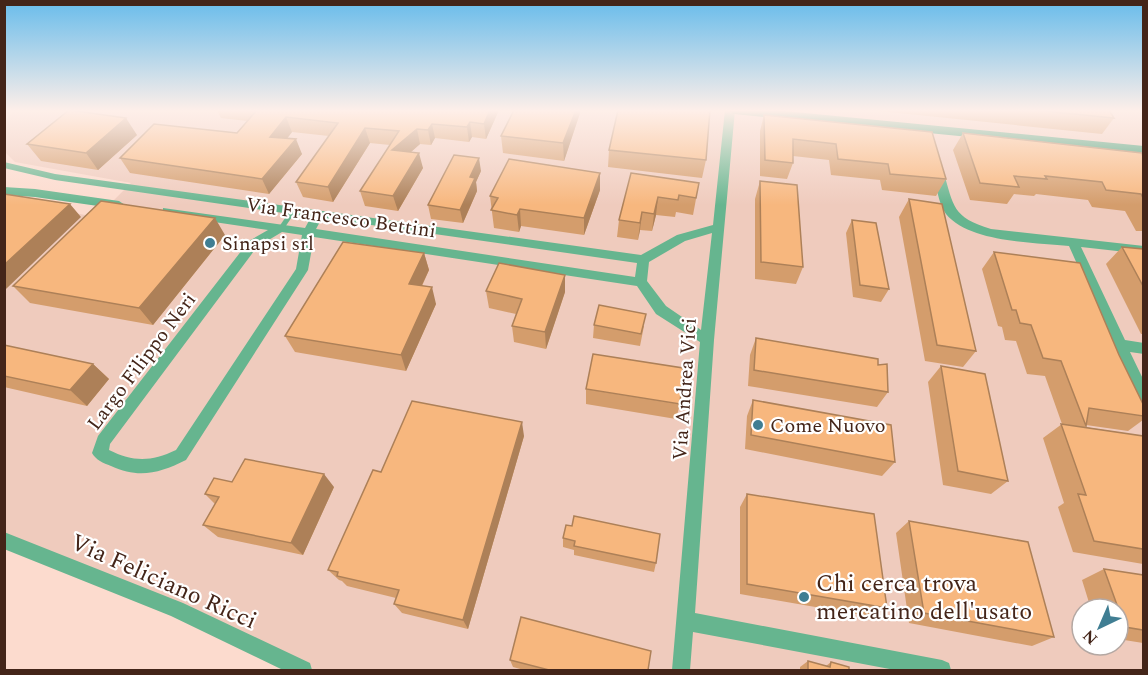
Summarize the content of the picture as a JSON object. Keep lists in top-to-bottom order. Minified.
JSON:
{"streets":{"street":["Via Francesco Bettini","Largo Filippo Neri","Via Andrea Vici","Via Feliciano Ricci"]},"crossings":[["Via Francesco Bettini","Largo Filippo Neri"]],"places":["Sinapsi srl","Come Nuovo","Chi cerca trova mercatino dell'usato"],"north":"bottom left"}
